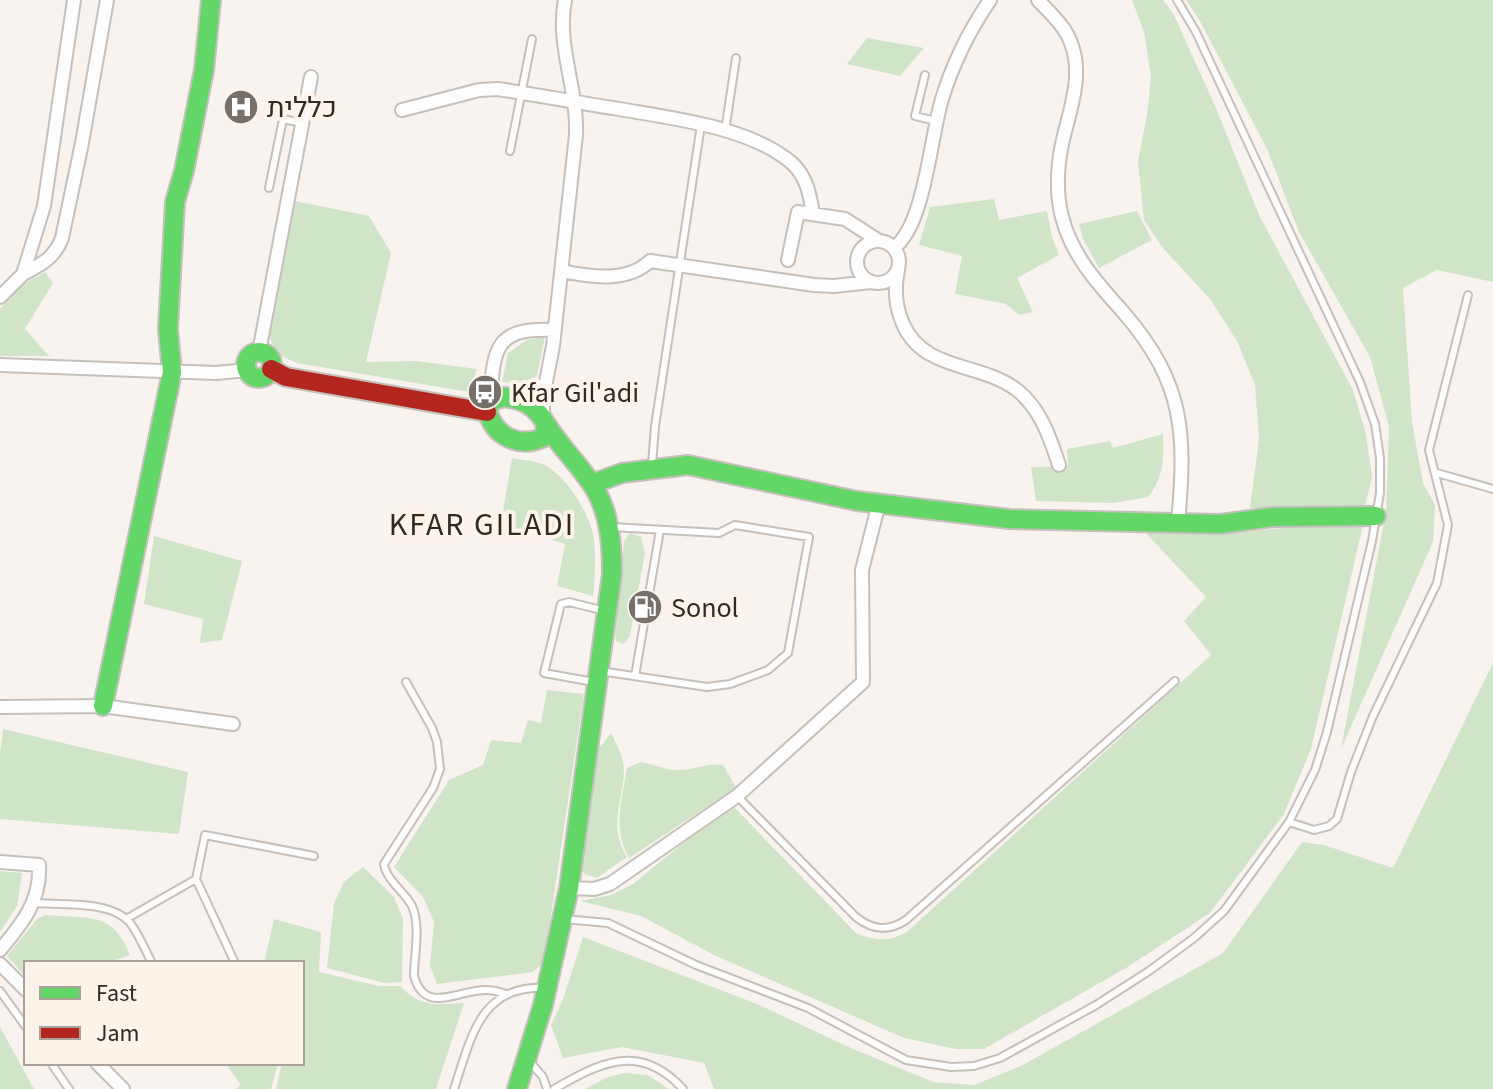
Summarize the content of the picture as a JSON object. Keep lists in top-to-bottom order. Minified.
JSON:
{"districts":["KFAR GILADI"],"places":{"hospital":["כללית"],"bus stop":["Kfar Gil'adi"],"fuel station":["Sonol"]},"legend":["Fast","Jam"]}
